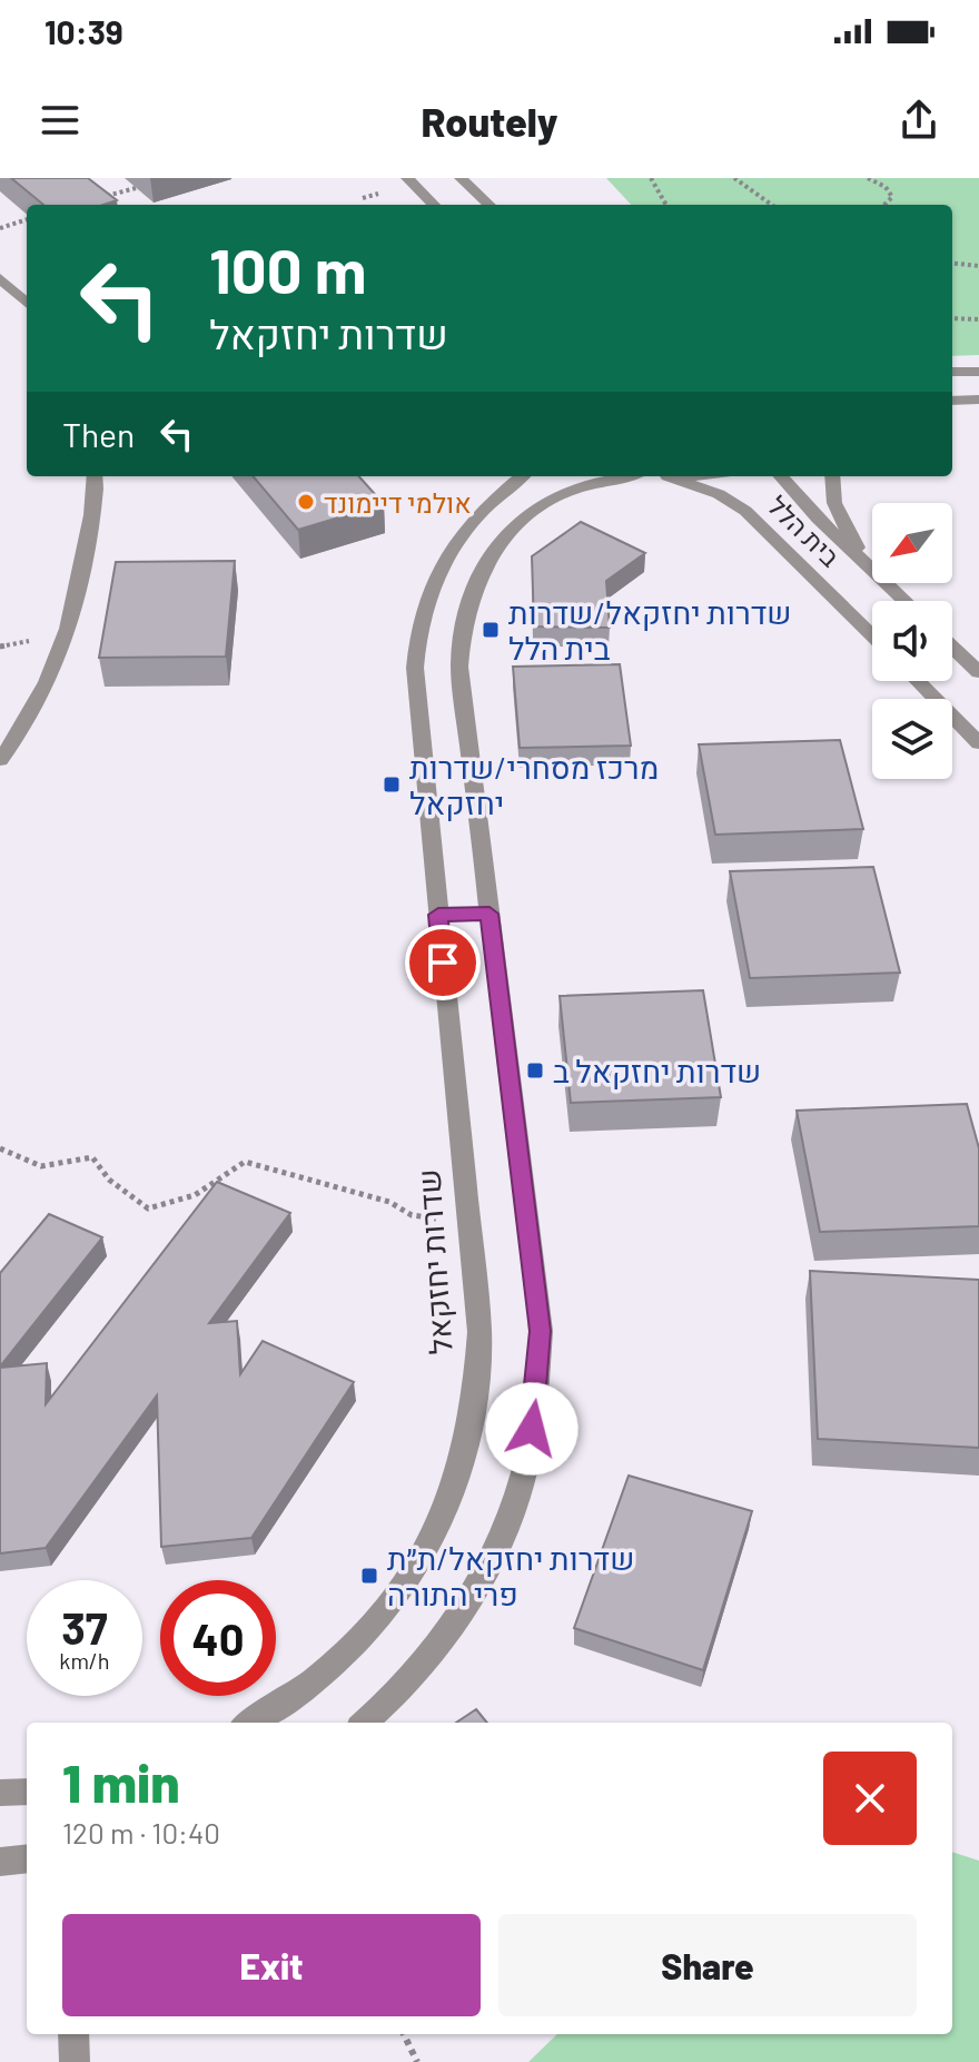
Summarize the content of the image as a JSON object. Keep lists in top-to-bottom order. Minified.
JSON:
{"streets":{"street":["בית הלל","שדרות יחזקאל"]},"places":{"other":["אולמי דיימונד"],"transit":["שדרות יחזקאל/שדרות בית הלל","מרכז מסחרי/שדרות יחזקאל","שדרות יחזקאל ב","שדרות יחזקאל/ת״ת פרי התורה"]},"north":"bottom left","page":{"status":"10:39","header":"Routely","turn":["100 m","שדרות יחזקאל"],"then":"Then","speed":"37 km/h","limit":"40","heading":["1 min","120 m · 10:40"],"buttons":["Exit","Share"]}}
